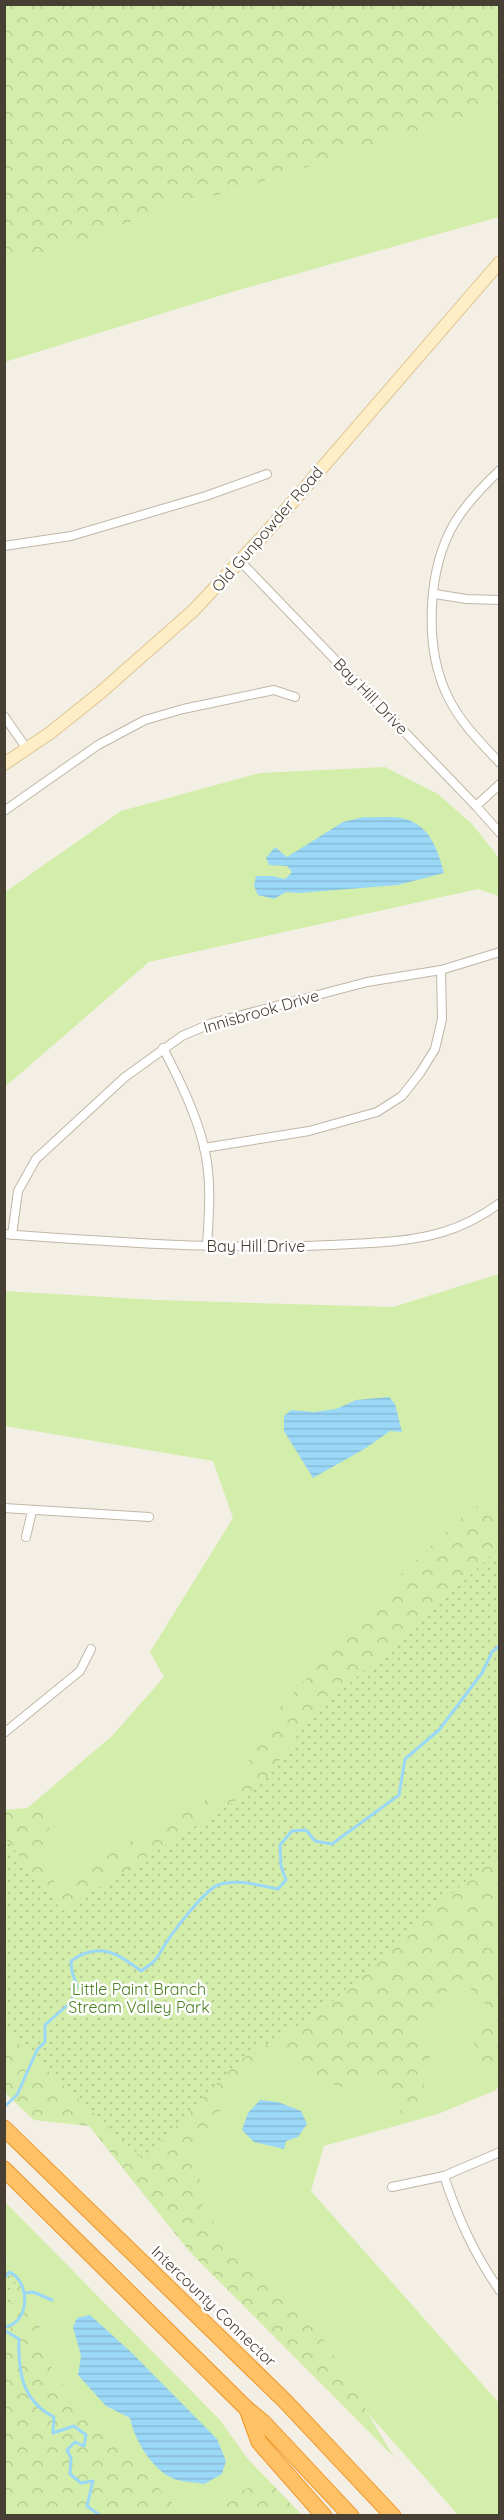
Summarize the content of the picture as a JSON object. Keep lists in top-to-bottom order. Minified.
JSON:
{"streets":{"highway":["Intercounty Connector"],"main road":["Old Gunpowder Road"],"street":["Bay Hill Drive","Innisbrook Drive"]},"crossings":[["Old Gunpowder Road","Bay Hill Drive"],["Bay Hill Drive","Innisbrook Drive"]],"parks":["Little Paint Branch Stream Valley Park"]}
